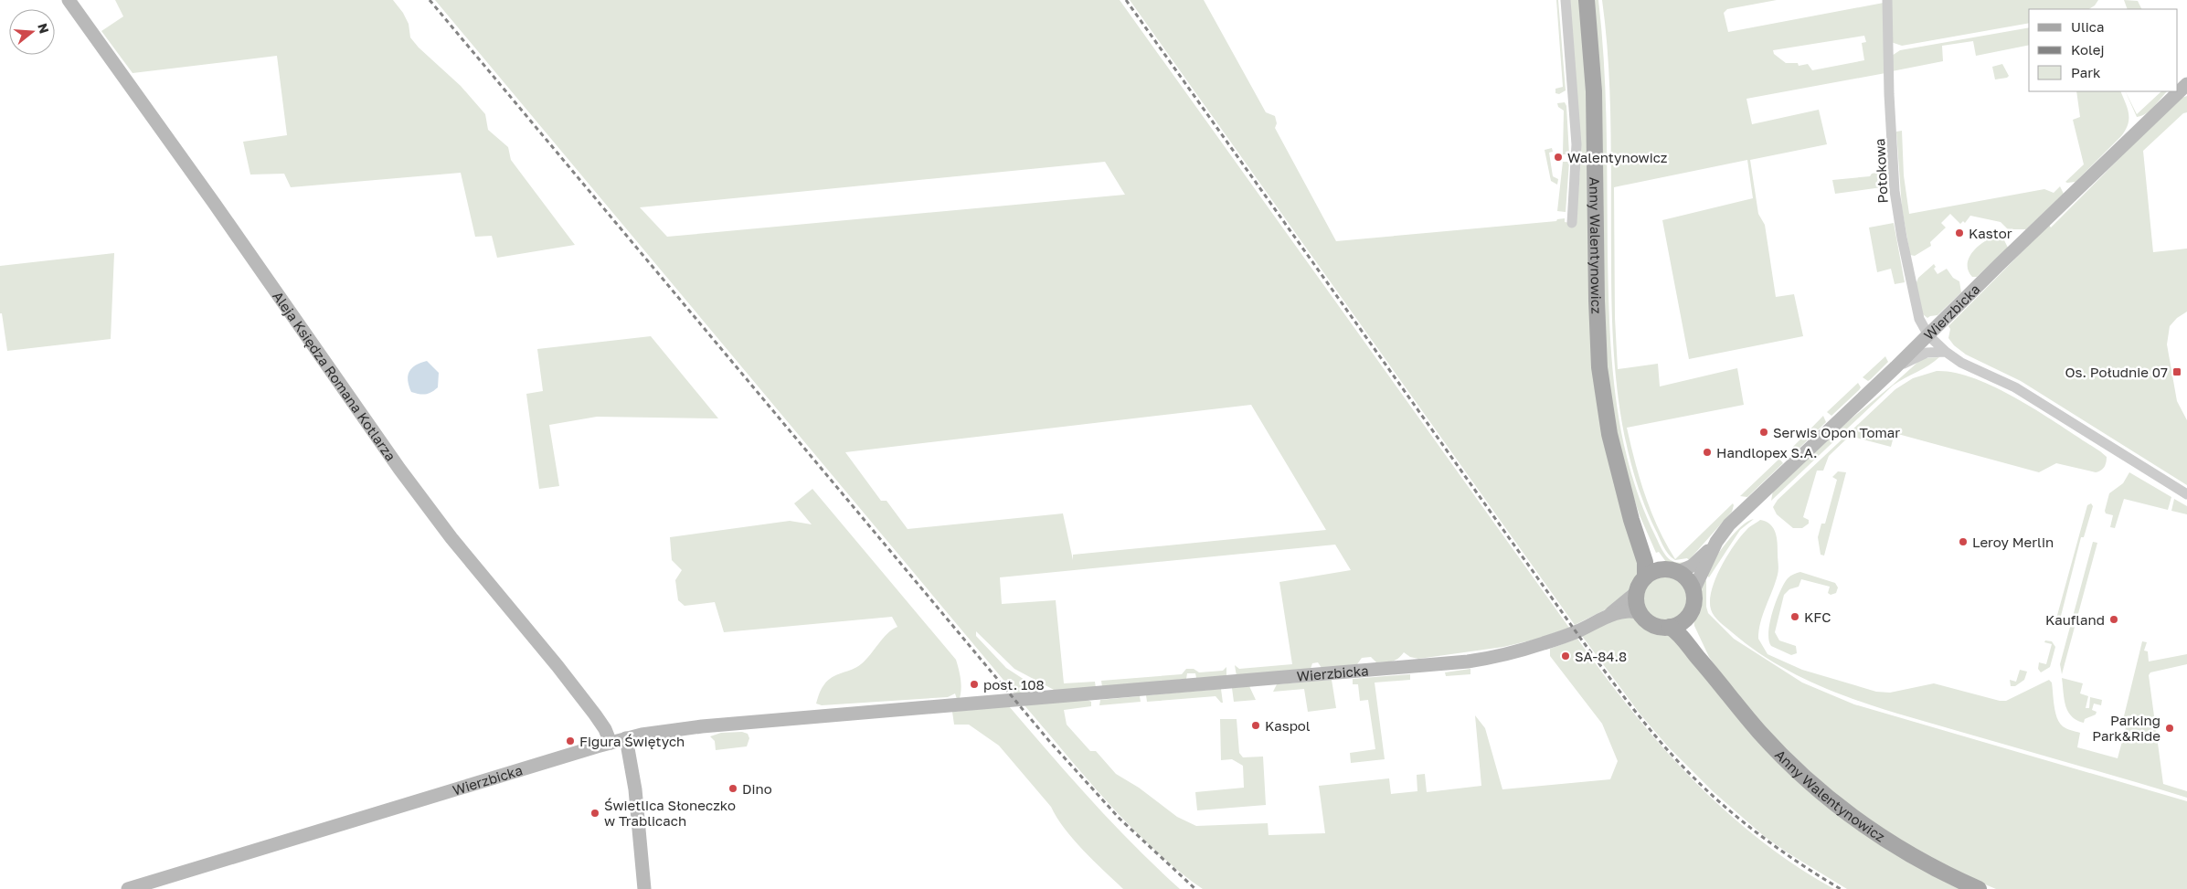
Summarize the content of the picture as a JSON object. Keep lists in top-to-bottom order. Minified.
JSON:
{"streets":{"main road":["Anny Walentynowicz"],"street":["Potokowa","Wierzbicka","Aleja Księdza Romana Kotlarza"]},"crossings":[["Potokowa","Wierzbicka"],["Anny Walentynowicz","Wierzbicka"],["Wierzbicka","Aleja Księdza Romana Kotlarza"]],"places":{"other":["Walentynowicz","Kastor","Serwis Opon Tomar","Handlopex S.A.","Leroy Merlin","KFC","Kaufland","SA-84.8","post. 108","Kaspol","Parking Park&Ride","Figura Świętych","Dino","Świetlica Słoneczko w Trablicach"],"transit":["Os. Południe 07"]},"legend":["Ulica","Kolej","Park"],"north":"right"}
